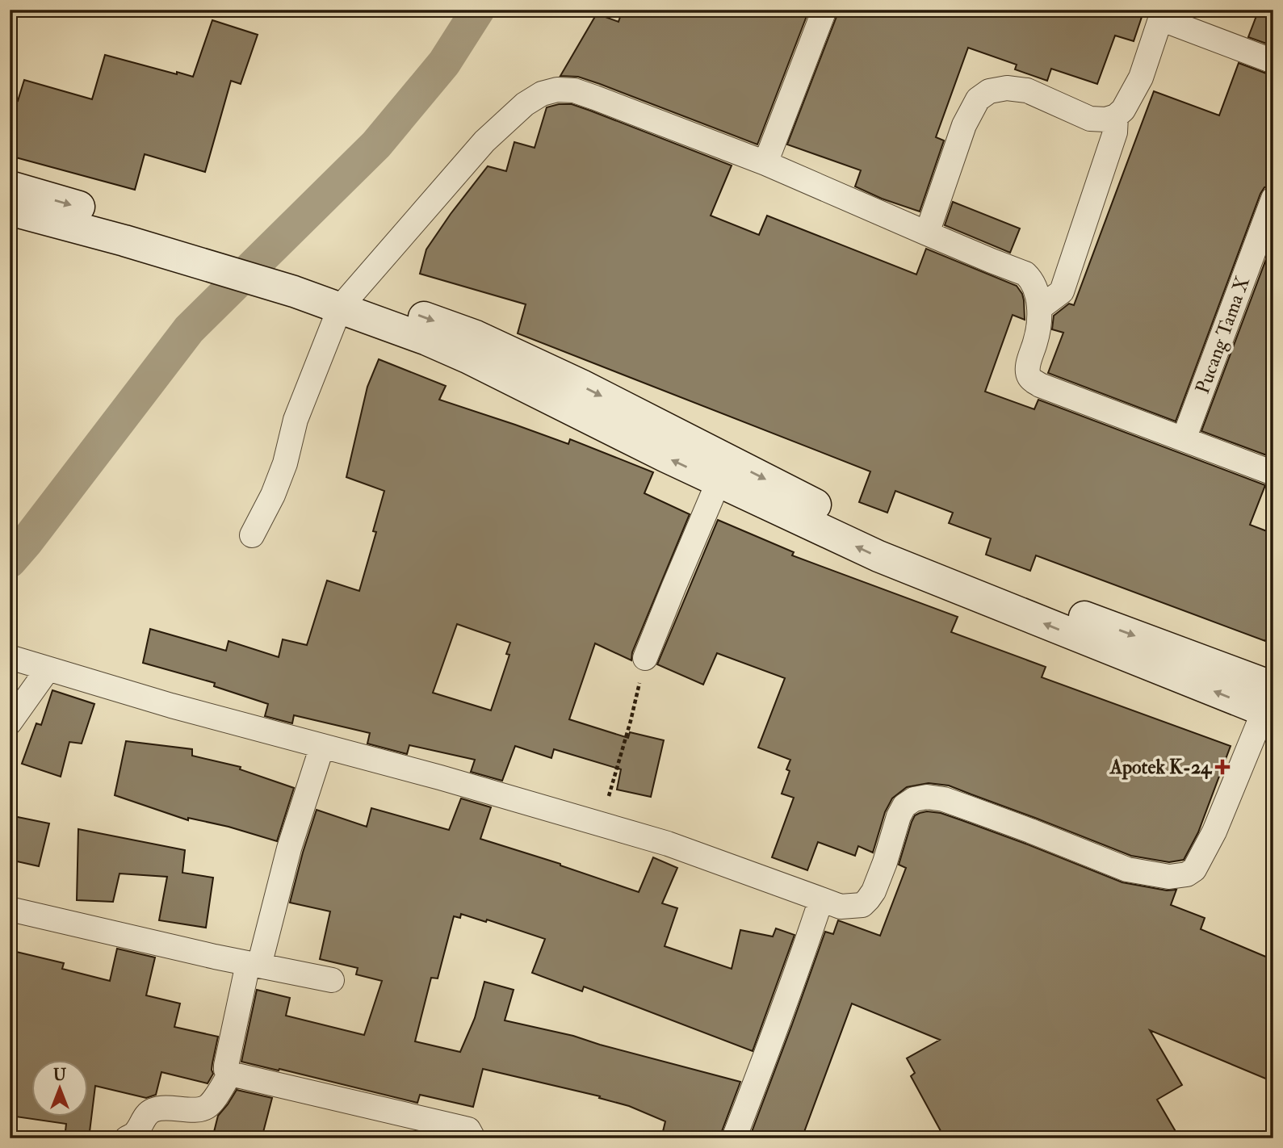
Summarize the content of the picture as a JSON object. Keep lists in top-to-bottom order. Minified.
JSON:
{"streets":{"street":["Pucang Tama X"]},"places":{"health":["Apotek K-24"]},"north":"top"}
